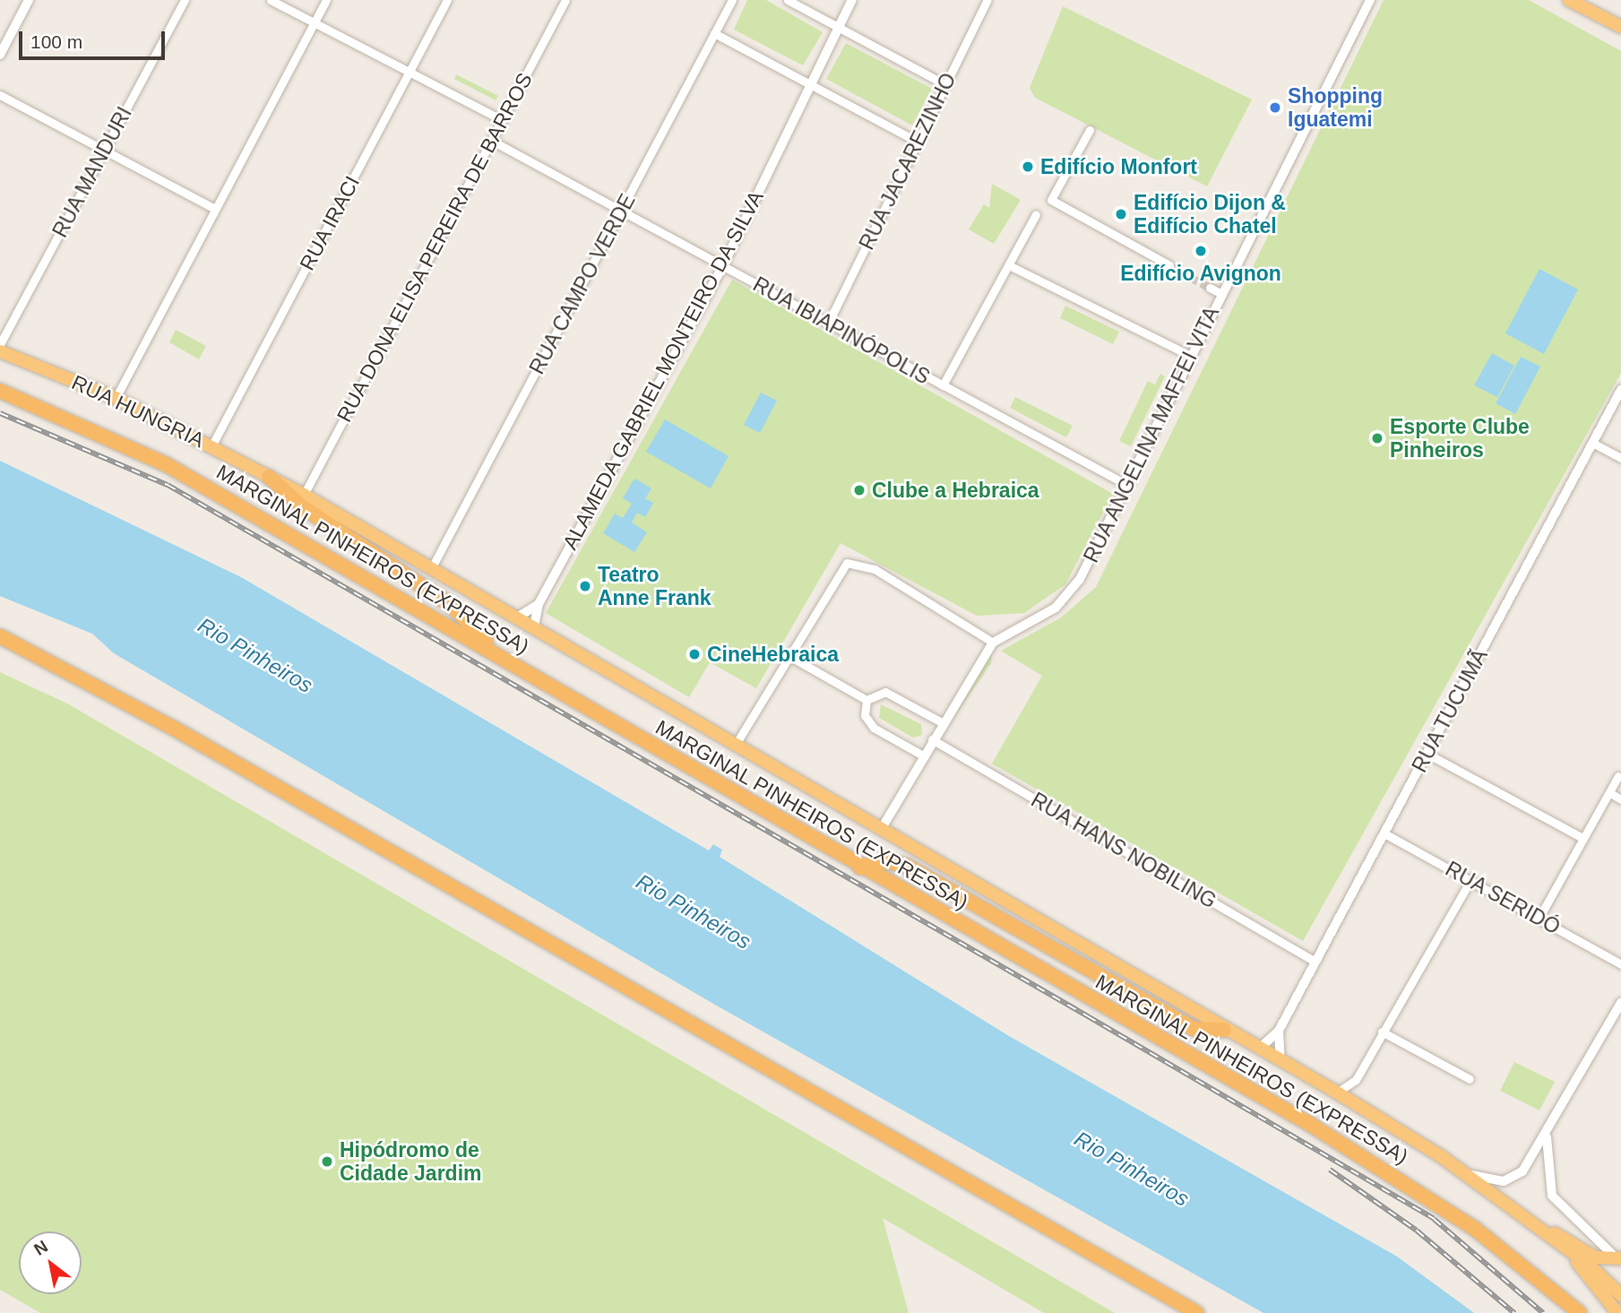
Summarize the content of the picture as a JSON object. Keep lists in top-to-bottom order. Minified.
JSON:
{"streets":{"highway":["RUA HUNGRIA","MARGINAL PINHEIROS (EXPRESSA)"],"street":["RUA JACAREZINHO","RUA MANDURI","RUA IRACI","RUA DONA ELISA PEREIRA DE BARROS","RUA CAMPO VERDE","RUA IBIAPINÓPOLIS","ALAMEDA GABRIEL MONTEIRO DA SILVA","RUA ANGELINA MAFFEI VITA","RUA TUCUMÃ","RUA HANS NOBILING","RUA SERIDÓ"]},"crossings":[["RUA JACAREZINHO","RUA IBIAPINÓPOLIS"],["RUA IRACI","RUA HUNGRIA"],["RUA DONA ELISA PEREIRA DE BARROS","RUA IBIAPINÓPOLIS"],["RUA DONA ELISA PEREIRA DE BARROS","RUA HUNGRIA"],["RUA CAMPO VERDE","RUA IBIAPINÓPOLIS"],["RUA CAMPO VERDE","RUA HUNGRIA"],["RUA IBIAPINÓPOLIS","ALAMEDA GABRIEL MONTEIRO DA SILVA"],["RUA IBIAPINÓPOLIS","RUA ANGELINA MAFFEI VITA"],["ALAMEDA GABRIEL MONTEIRO DA SILVA","RUA HUNGRIA"],["RUA HUNGRIA","RUA ANGELINA MAFFEI VITA"],["RUA HUNGRIA","RUA TUCUMÃ"],["RUA ANGELINA MAFFEI VITA","RUA HANS NOBILING"],["RUA TUCUMÃ","RUA HANS NOBILING"],["RUA TUCUMÃ","RUA SERIDÓ"]],"water":["Rio Pinheiros"],"places":["Shopping Iguatemi","Edifício Monfort","Edifício Dijon & Edifício Chatel","Edifício Avignon","Esporte Clube Pinheiros","Clube a Hebraica","Teatro Anne Frank","CineHebraica","Hipódromo de Cidade Jardim"],"scale_bar":"100 m","north":"top left"}
